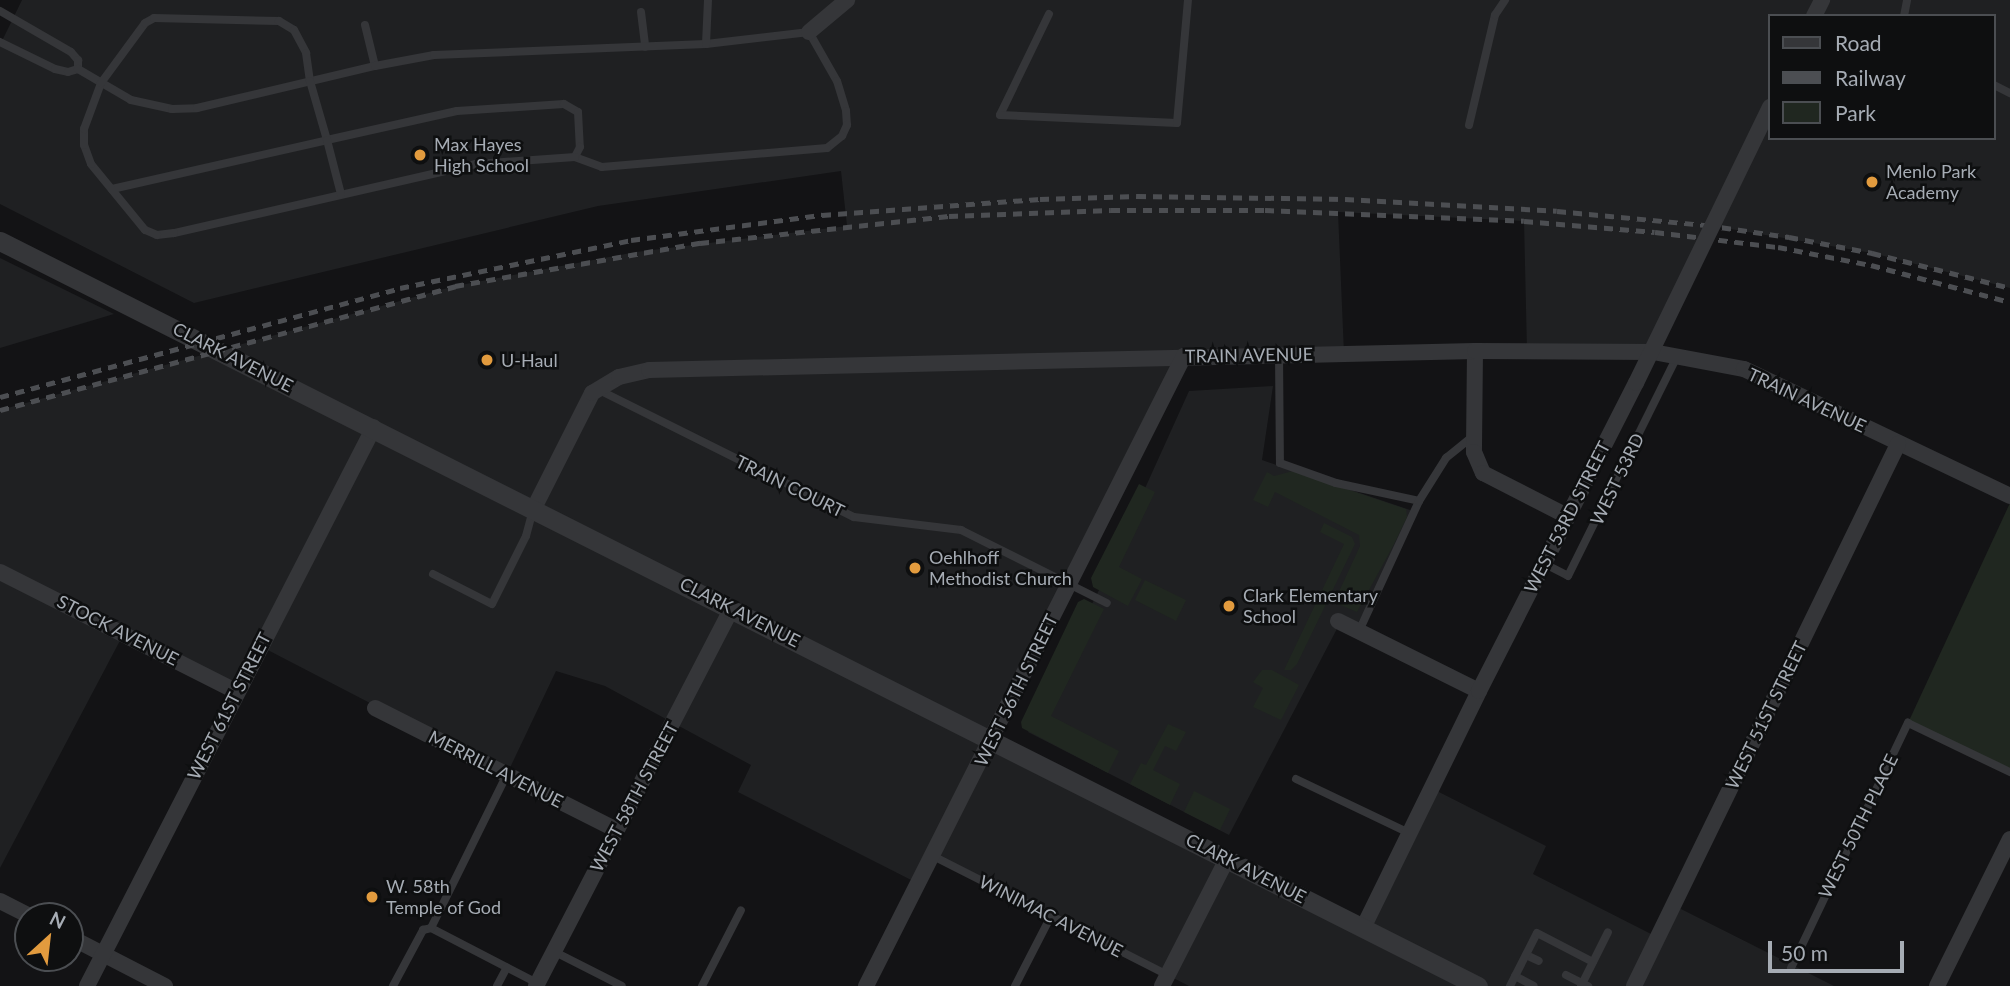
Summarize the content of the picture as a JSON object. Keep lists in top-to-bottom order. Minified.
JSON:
{"streets":{"street":["TRAIN AVENUE","CLARK AVENUE","WEST 53RD STREET","STOCK AVENUE","WEST 56TH STREET","WEST 61ST STREET","WEST 51ST STREET","MERRILL AVENUE","WEST 58TH STREET"],"lane":["WEST 53RD","TRAIN COURT","WEST 50TH PLACE","WINIMAC AVENUE"]},"crossings":[["TRAIN AVENUE","WEST 53RD"],["TRAIN AVENUE","TRAIN COURT"],["TRAIN AVENUE","WEST 56TH STREET"],["TRAIN AVENUE","WEST 51ST STREET"],["CLARK AVENUE","WEST 53RD STREET"],["CLARK AVENUE","WEST 56TH STREET"],["CLARK AVENUE","WEST 61ST STREET"],["CLARK AVENUE","WEST 58TH STREET"],["WEST 53RD","WEST 53RD STREET"],["TRAIN COURT","WEST 56TH STREET"],["STOCK AVENUE","WEST 61ST STREET"],["WEST 56TH STREET","WINIMAC AVENUE"],["MERRILL AVENUE","WEST 58TH STREET"]],"places":["Max Hayes High School","Menlo Park Academy","U-Haul","Oehlhoff Methodist Church","Clark Elementary School","W. 58th Temple of God"],"legend":["Road","Railway","Park"],"scale_bar":"50 m","north":"top right"}
